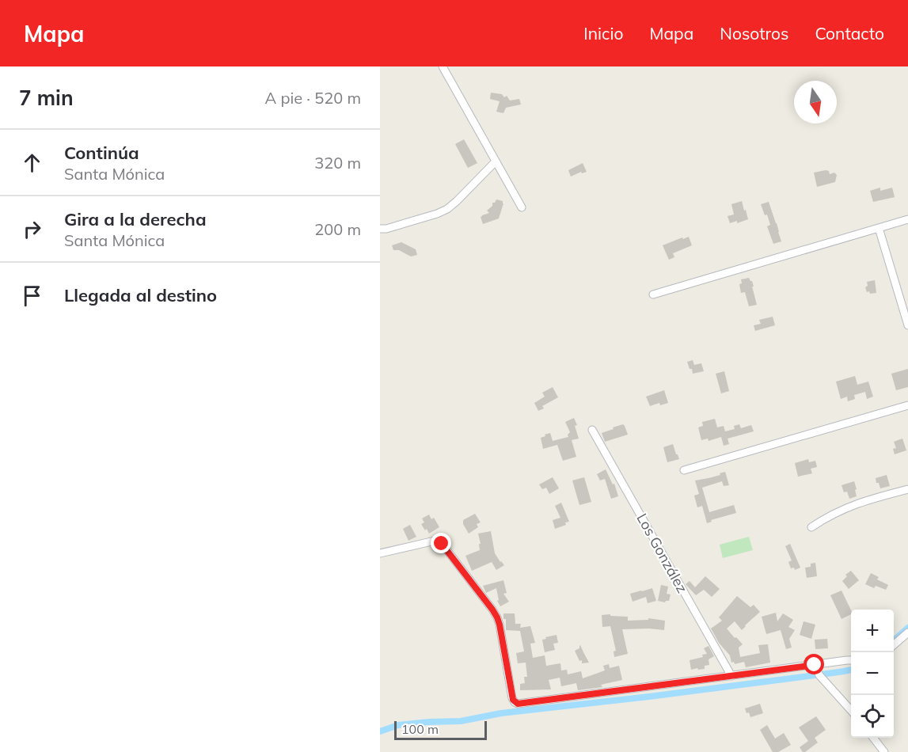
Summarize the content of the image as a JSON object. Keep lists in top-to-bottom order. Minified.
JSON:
{"streets":{"street":["Los González"]},"scale_bar":"100 m","north":"bottom","page":{"header":"Mapa","nav":["Inicio","Mapa","Nosotros","Contacto"],"heading":["7 min","A pie · 520 m"],"list":[["Continúa","Santa Mónica","320 m"],["Gira a la derecha","Santa Mónica","200 m"],"Llegada al destino"],"map_buttons":["+","−"],"scale":"100 m"}}
